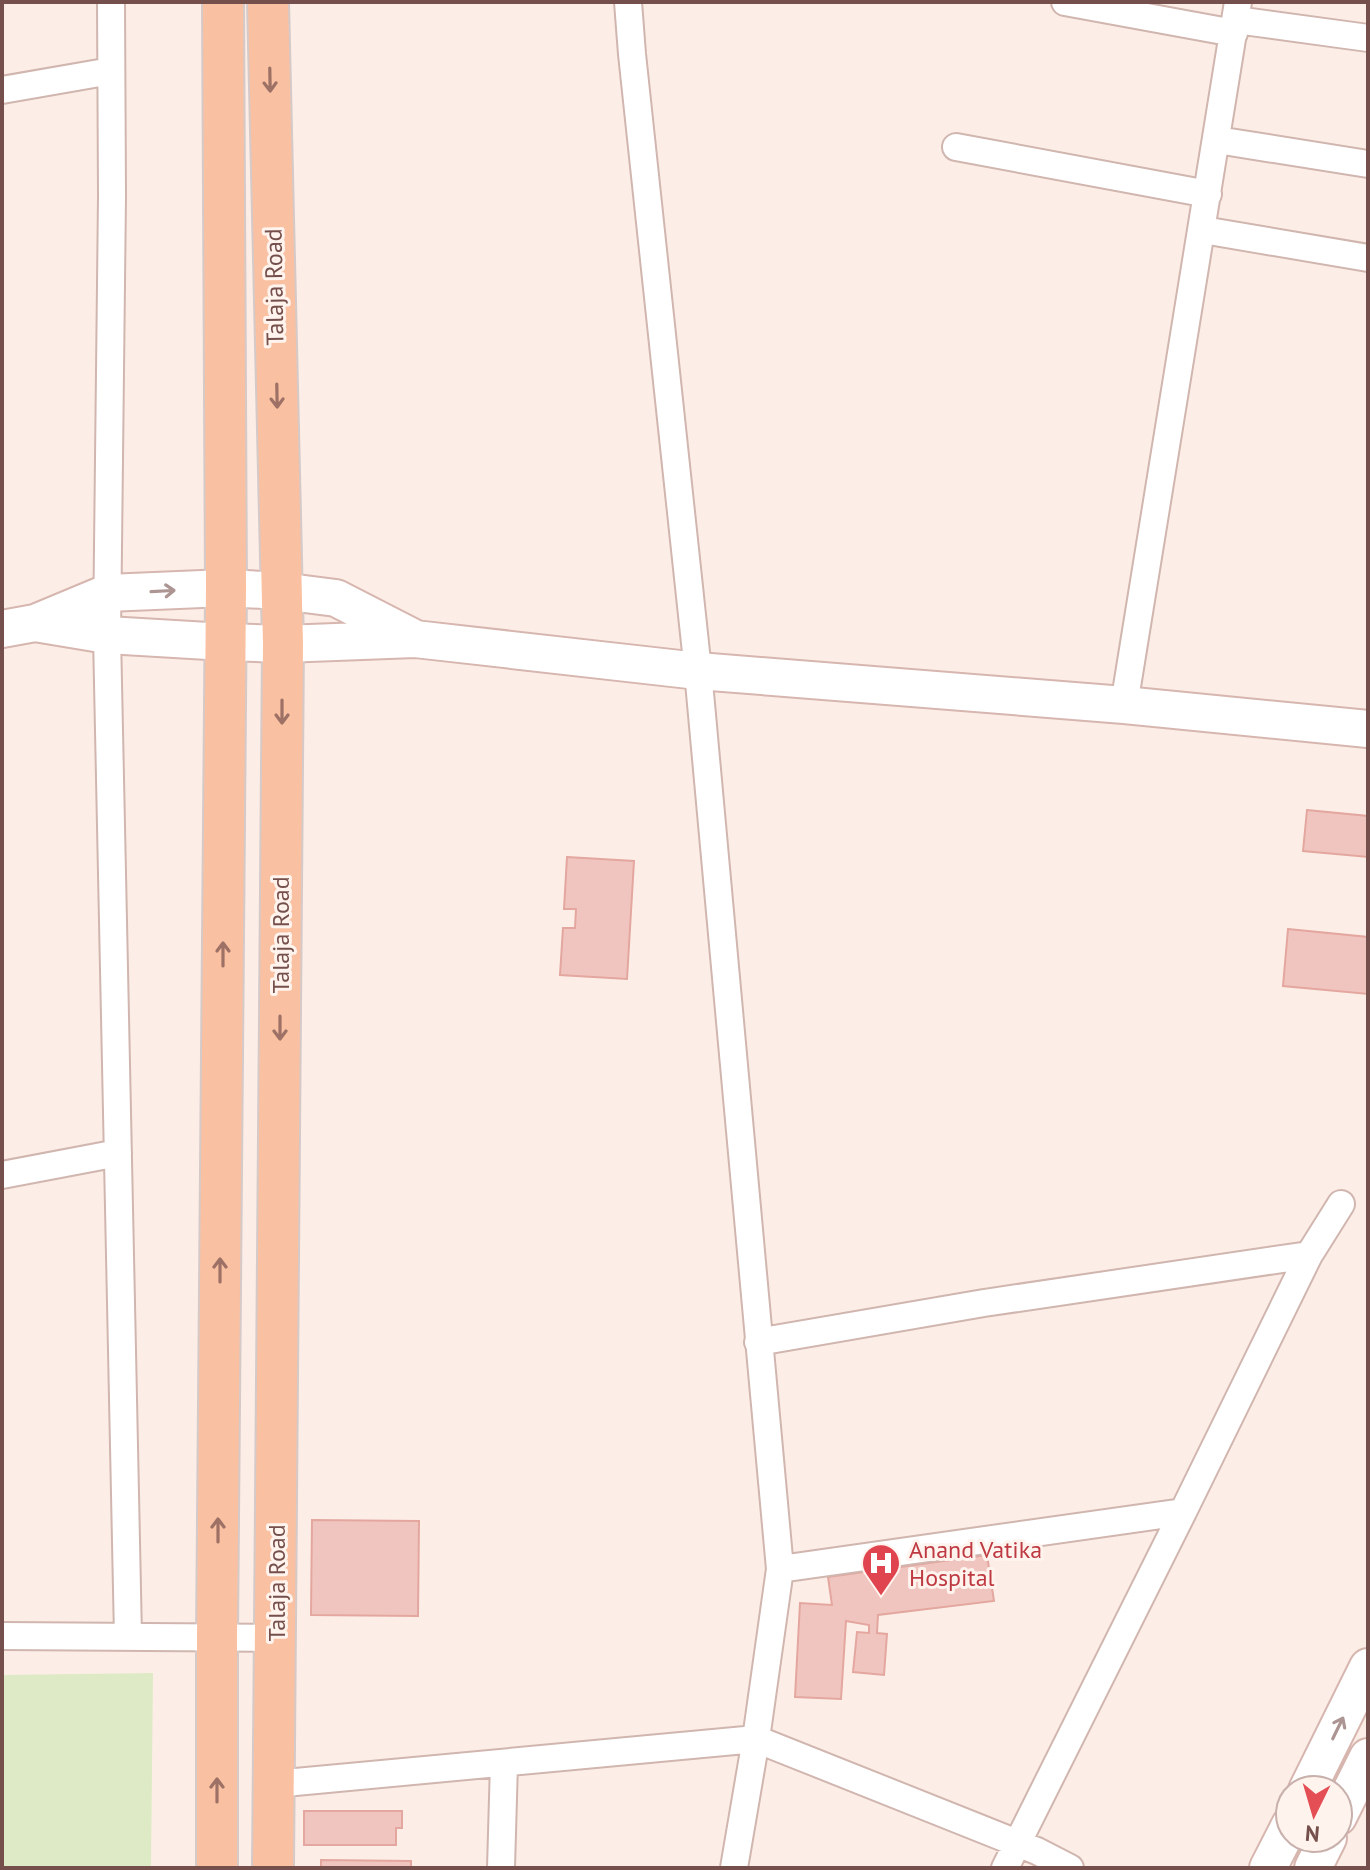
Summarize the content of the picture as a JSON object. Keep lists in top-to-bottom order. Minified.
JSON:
{"streets":{"main road":["Talaja Road"]},"places":{"hospital":["Anand Vatika Hospital"]},"north":"bottom"}
